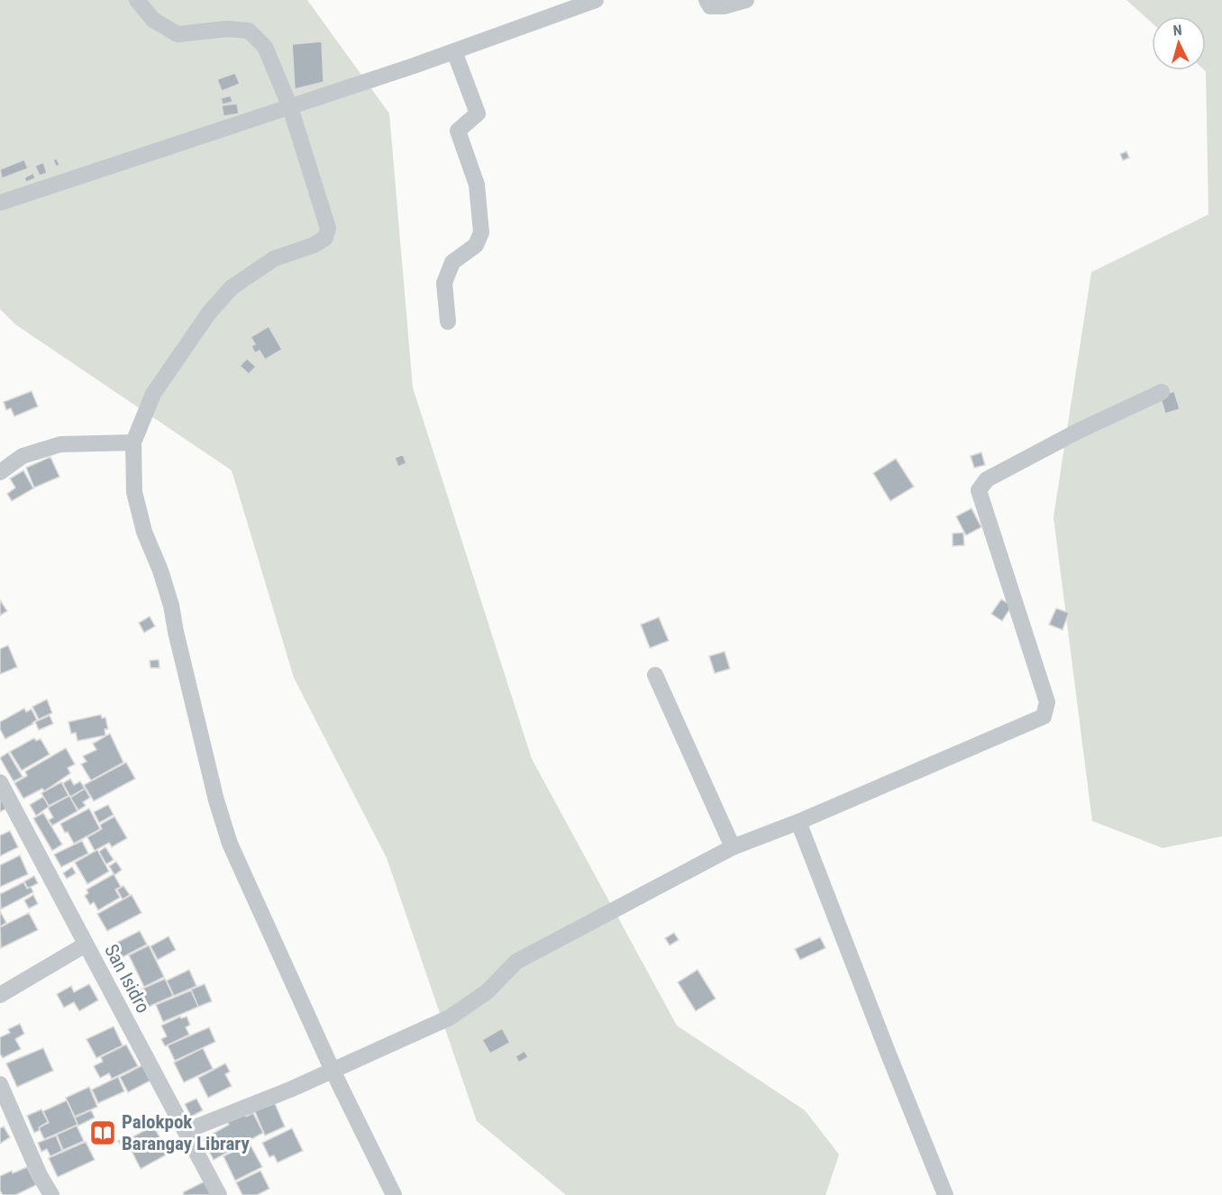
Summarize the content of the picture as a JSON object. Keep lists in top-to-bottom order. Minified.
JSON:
{"streets":{"street":["San Isidro"]},"places":{"library":["Palokpok Barangay Library"]},"north":"top"}
